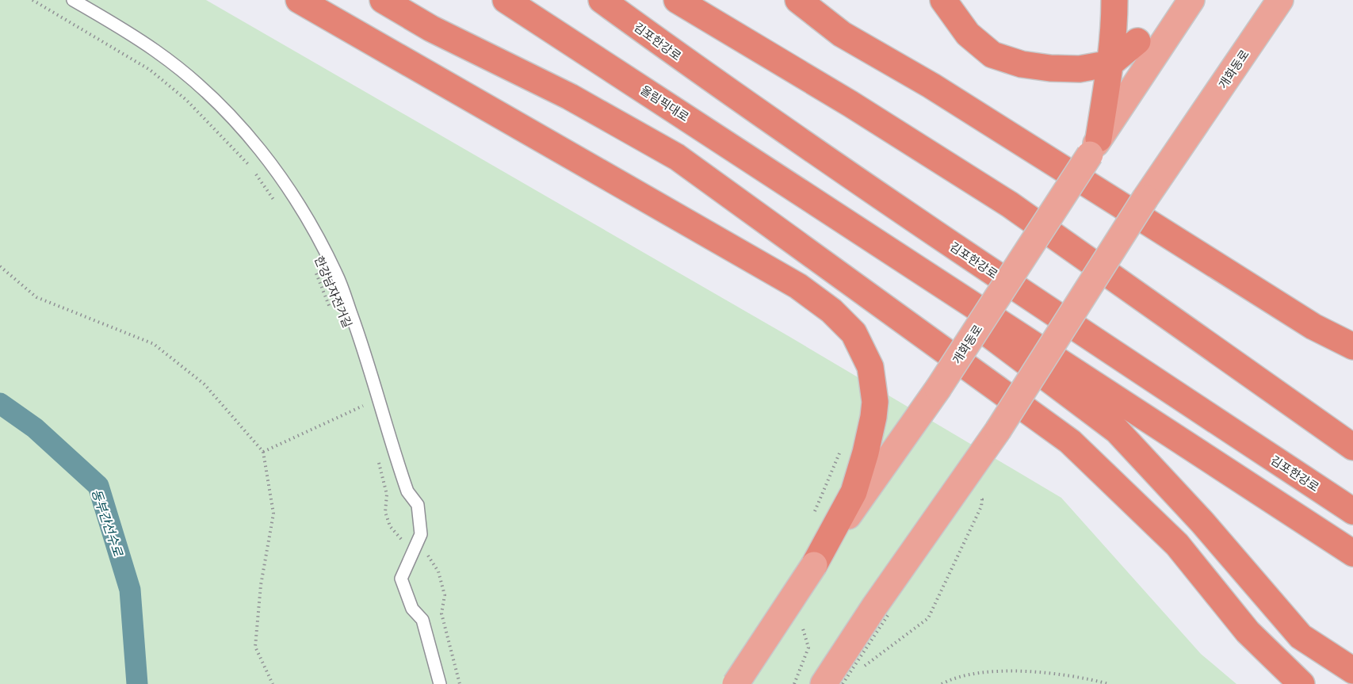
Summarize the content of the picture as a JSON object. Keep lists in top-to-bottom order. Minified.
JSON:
{"streets":{"highway":["김포한강로","올림픽대로"],"main road":["개화동로"],"path":["한강남자전거길"]},"water":["동부간선수로"]}
